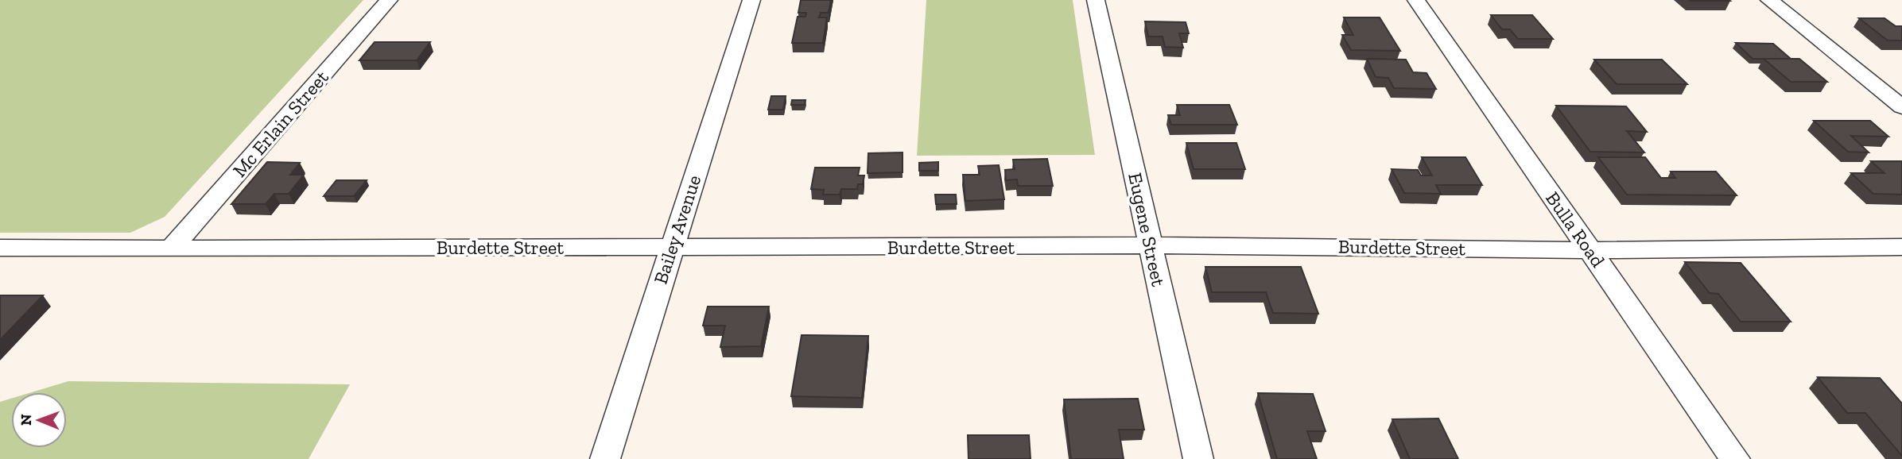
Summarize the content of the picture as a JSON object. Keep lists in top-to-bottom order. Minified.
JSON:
{"streets":{"street":["Mc Erlain Street","Bailey Avenue","Eugene Street","Bulla Road","Burdette Street"]},"crossings":[["Mc Erlain Street","Burdette Street"],["Bailey Avenue","Burdette Street"],["Eugene Street","Burdette Street"],["Bulla Road","Burdette Street"]],"north":"left"}
